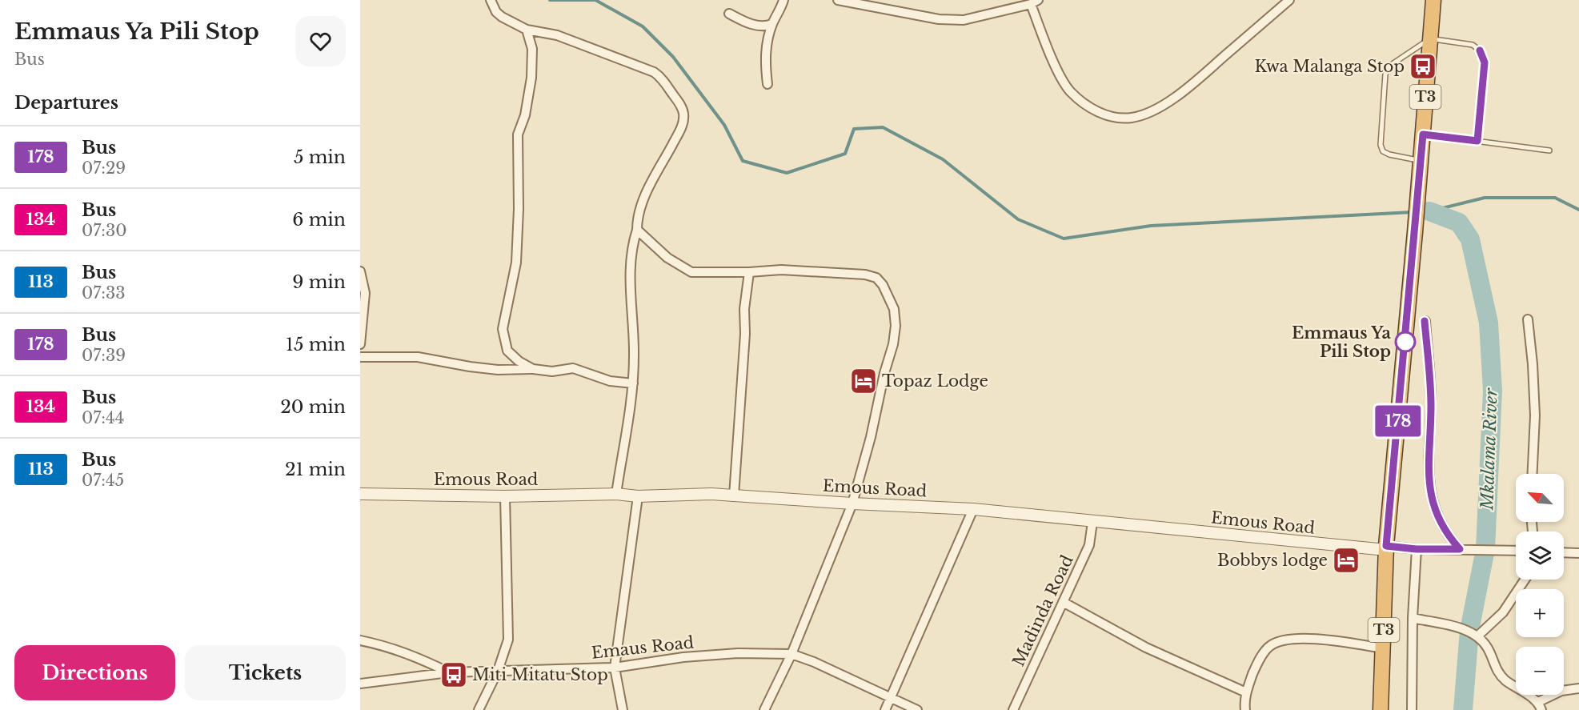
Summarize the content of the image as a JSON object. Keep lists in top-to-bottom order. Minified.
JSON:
{"streets":{"highway":["T3"],"street":["Emous Road","Madinda Road","Emaus Road"]},"crossings":[["T3","Emous Road"],["Emous Road","Madinda Road"]],"water":["Mkalama River"],"places":{"bus stop":["Kwa Malanga Stop","Miti Mitatu Stop"],"other":["Emmaus Ya Pili Stop"],"hotel":["Topaz Lodge","Bobbys lodge"]},"lines":["bus line 178"],"north":"top left","page":{"heading":[["Emmaus Ya Pili Stop","Bus"],"Departures"],"on_map":"178","list":[{"mark":"178","name":"Bus","note":"07:29","value":"5 min"},{"mark":"134","name":"Bus","note":"07:30","value":"6 min"},{"mark":"113","name":"Bus","note":"07:33","value":"9 min"},{"mark":"178","name":"Bus","note":"07:39","value":"15 min"},{"mark":"134","name":"Bus","note":"07:44","value":"20 min"},{"mark":"113","name":"Bus","note":"07:45","value":"21 min"}],"map_buttons":["+","−"],"buttons":["Directions","Tickets"]}}
